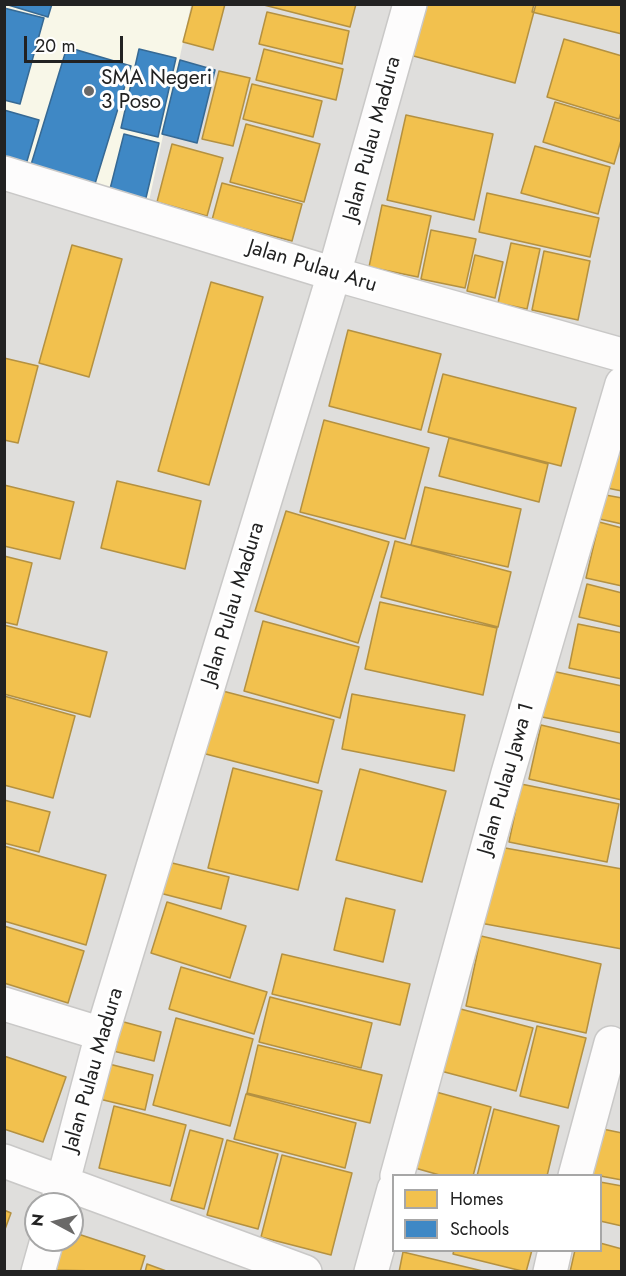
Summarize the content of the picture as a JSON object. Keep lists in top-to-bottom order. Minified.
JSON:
{"streets":{"street":["Jalan Pulau Madura","Jalan Pulau Aru","Jalan Pulau Jawa 1"]},"crossings":[["Jalan Pulau Madura","Jalan Pulau Aru"]],"places":["SMA Negeri 3 Poso"],"legend":["Homes","Schools"],"scale_bar":"20 m","north":"left"}
